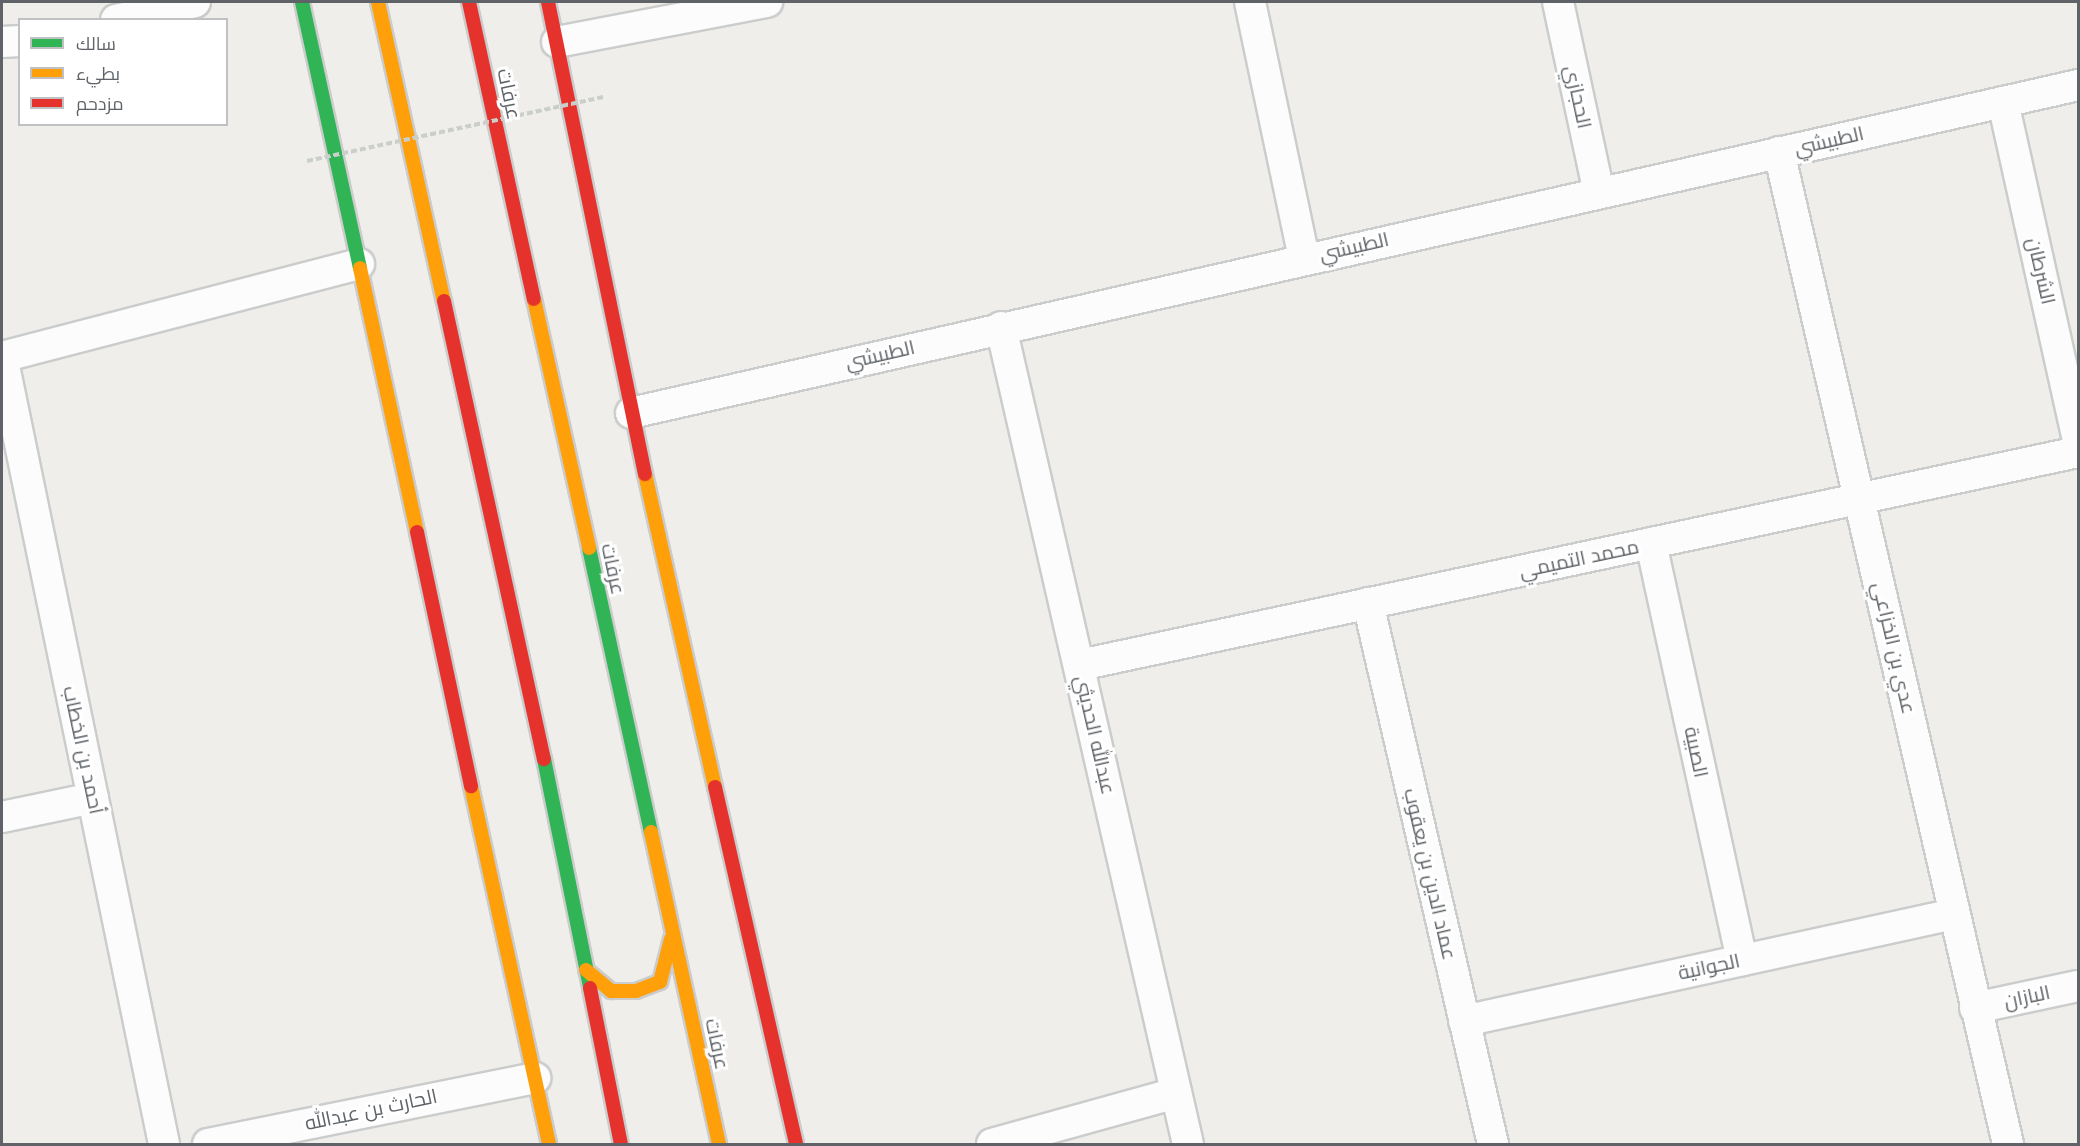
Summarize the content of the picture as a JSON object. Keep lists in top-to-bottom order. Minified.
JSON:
{"streets":{"main road":["عرفات"],"street":["الحجازي","الطبيشي","الشرطان","محمد التميمي","عدي بن الخزاعي","عبدالله الحديثي","أحمد بن الخطاب","الصبية","عماد الدين بن يعقوب","الجوانية","البازان","الحارث بن عبدالله"]},"crossings":[["الحجازي","الطبيشي"],["الطبيشي","الشرطان"],["الطبيشي","عدي بن الخزاعي"],["الطبيشي","عبدالله الحديثي"],["محمد التميمي","عدي بن الخزاعي"],["محمد التميمي","عبدالله الحديثي"],["محمد التميمي","الصبية"],["محمد التميمي","عماد الدين بن يعقوب"],["عدي بن الخزاعي","الجوانية"],["عدي بن الخزاعي","البازان"],["الصبية","الجوانية"],["عماد الدين بن يعقوب","الجوانية"]],"legend":["سالك","بطيء","مزدحم"]}
